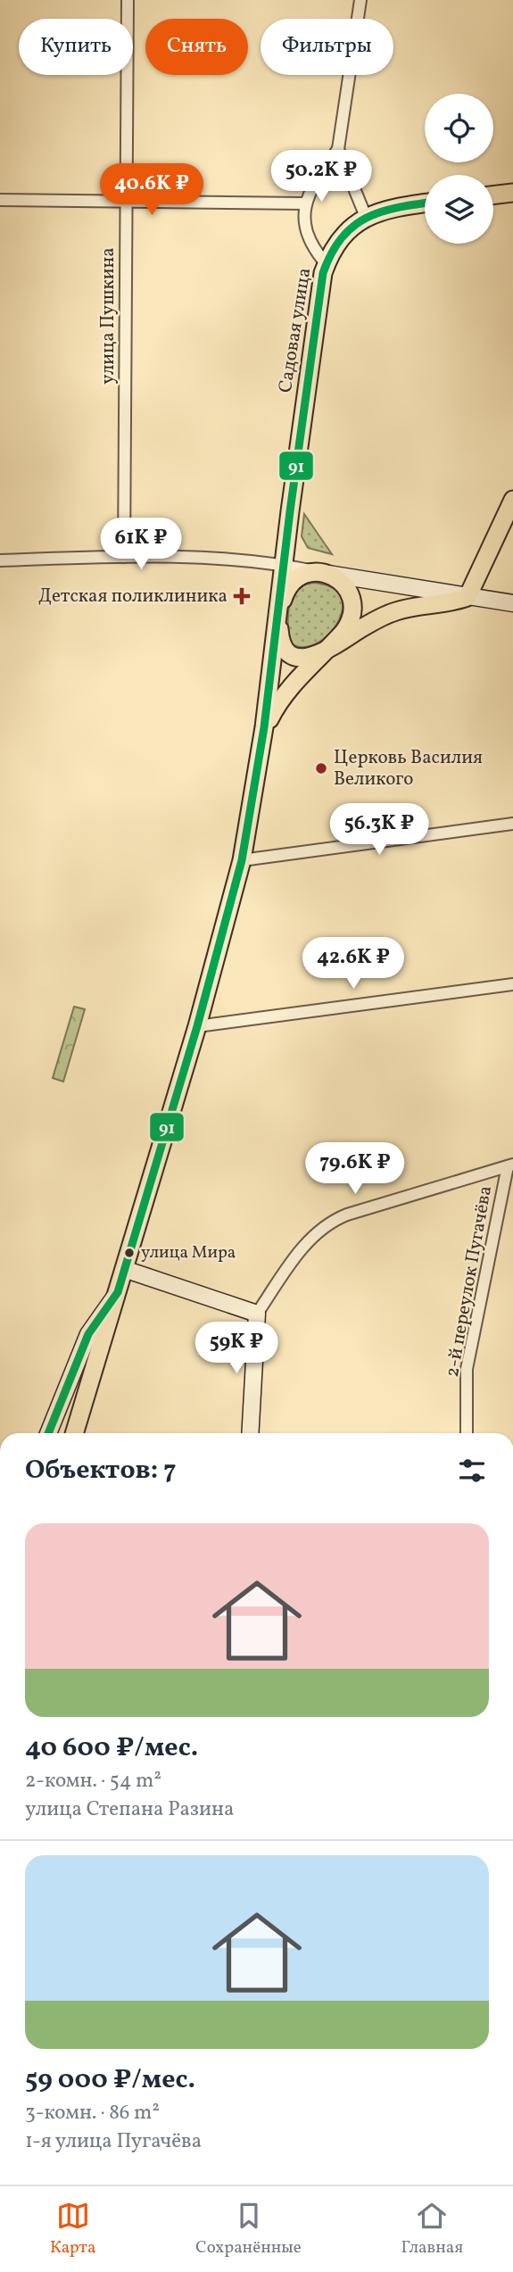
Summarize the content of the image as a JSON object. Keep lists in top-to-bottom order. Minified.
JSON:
{"streets":{"main road":["Садовая улица"],"street":["улица Пушкина","2-й переулок Пугачёва"]},"places":{"health":["Детская поликлиника"],"other":["Церковь Василия Великого","улица Мира"]},"lines":["transit line 91"],"page":{"chip":["Купить","Снять","Фильтры"],"price":["50.2K ₽","40.6K ₽","61K ₽","56.3K ₽","42.6K ₽","79.6K ₽","59K ₽"],"heading":"Объектов: 7","list":[{"name":"40 600 ₽/мес.","note":"2-комн. · 54 m² · улица Степана Разина"},{"name":"59 000 ₽/мес.","note":"3-комн. · 86 m² · 1-я улица Пугачёва"}],"tabs":["Карта","Сохранённые","Главная"]}}
